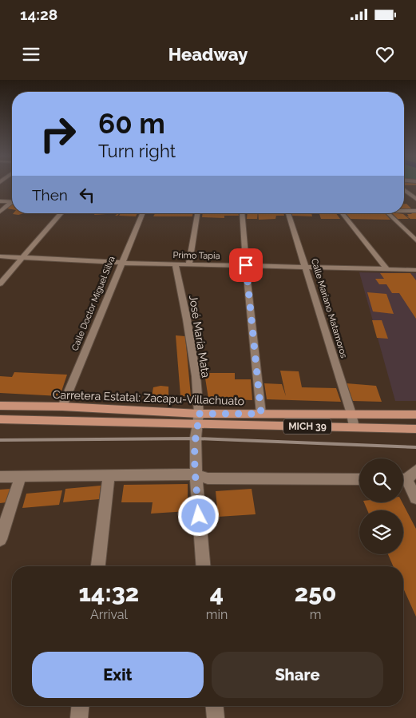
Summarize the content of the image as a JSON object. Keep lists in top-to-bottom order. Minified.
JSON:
{"streets":{"main road":["Carretera Estatal: Zacapu-Villachuato","MICH 39"],"street":["Primo Tapia","Calle Doctor Miguel Silva","Calle Mariano Matamoros","José María Mata"]},"crossings":[["Primo Tapia","Calle Doctor Miguel Silva"],["Primo Tapia","Calle Mariano Matamoros"],["Primo Tapia","José María Mata"],["Calle Doctor Miguel Silva","Carretera Estatal: Zacapu-Villachuato"],["Calle Mariano Matamoros","Carretera Estatal: Zacapu-Villachuato"],["Calle Mariano Matamoros","MICH 39"],["José María Mata","Carretera Estatal: Zacapu-Villachuato"],["José María Mata","MICH 39"],["Carretera Estatal: Zacapu-Villachuato","MICH 39"]],"page":{"status":"14:28","header":"Headway","turn":["60 m","Turn right"],"then":"Then","eta":["14:32","Arrival","4","min","250","m"],"buttons":["Exit","Share"]}}
